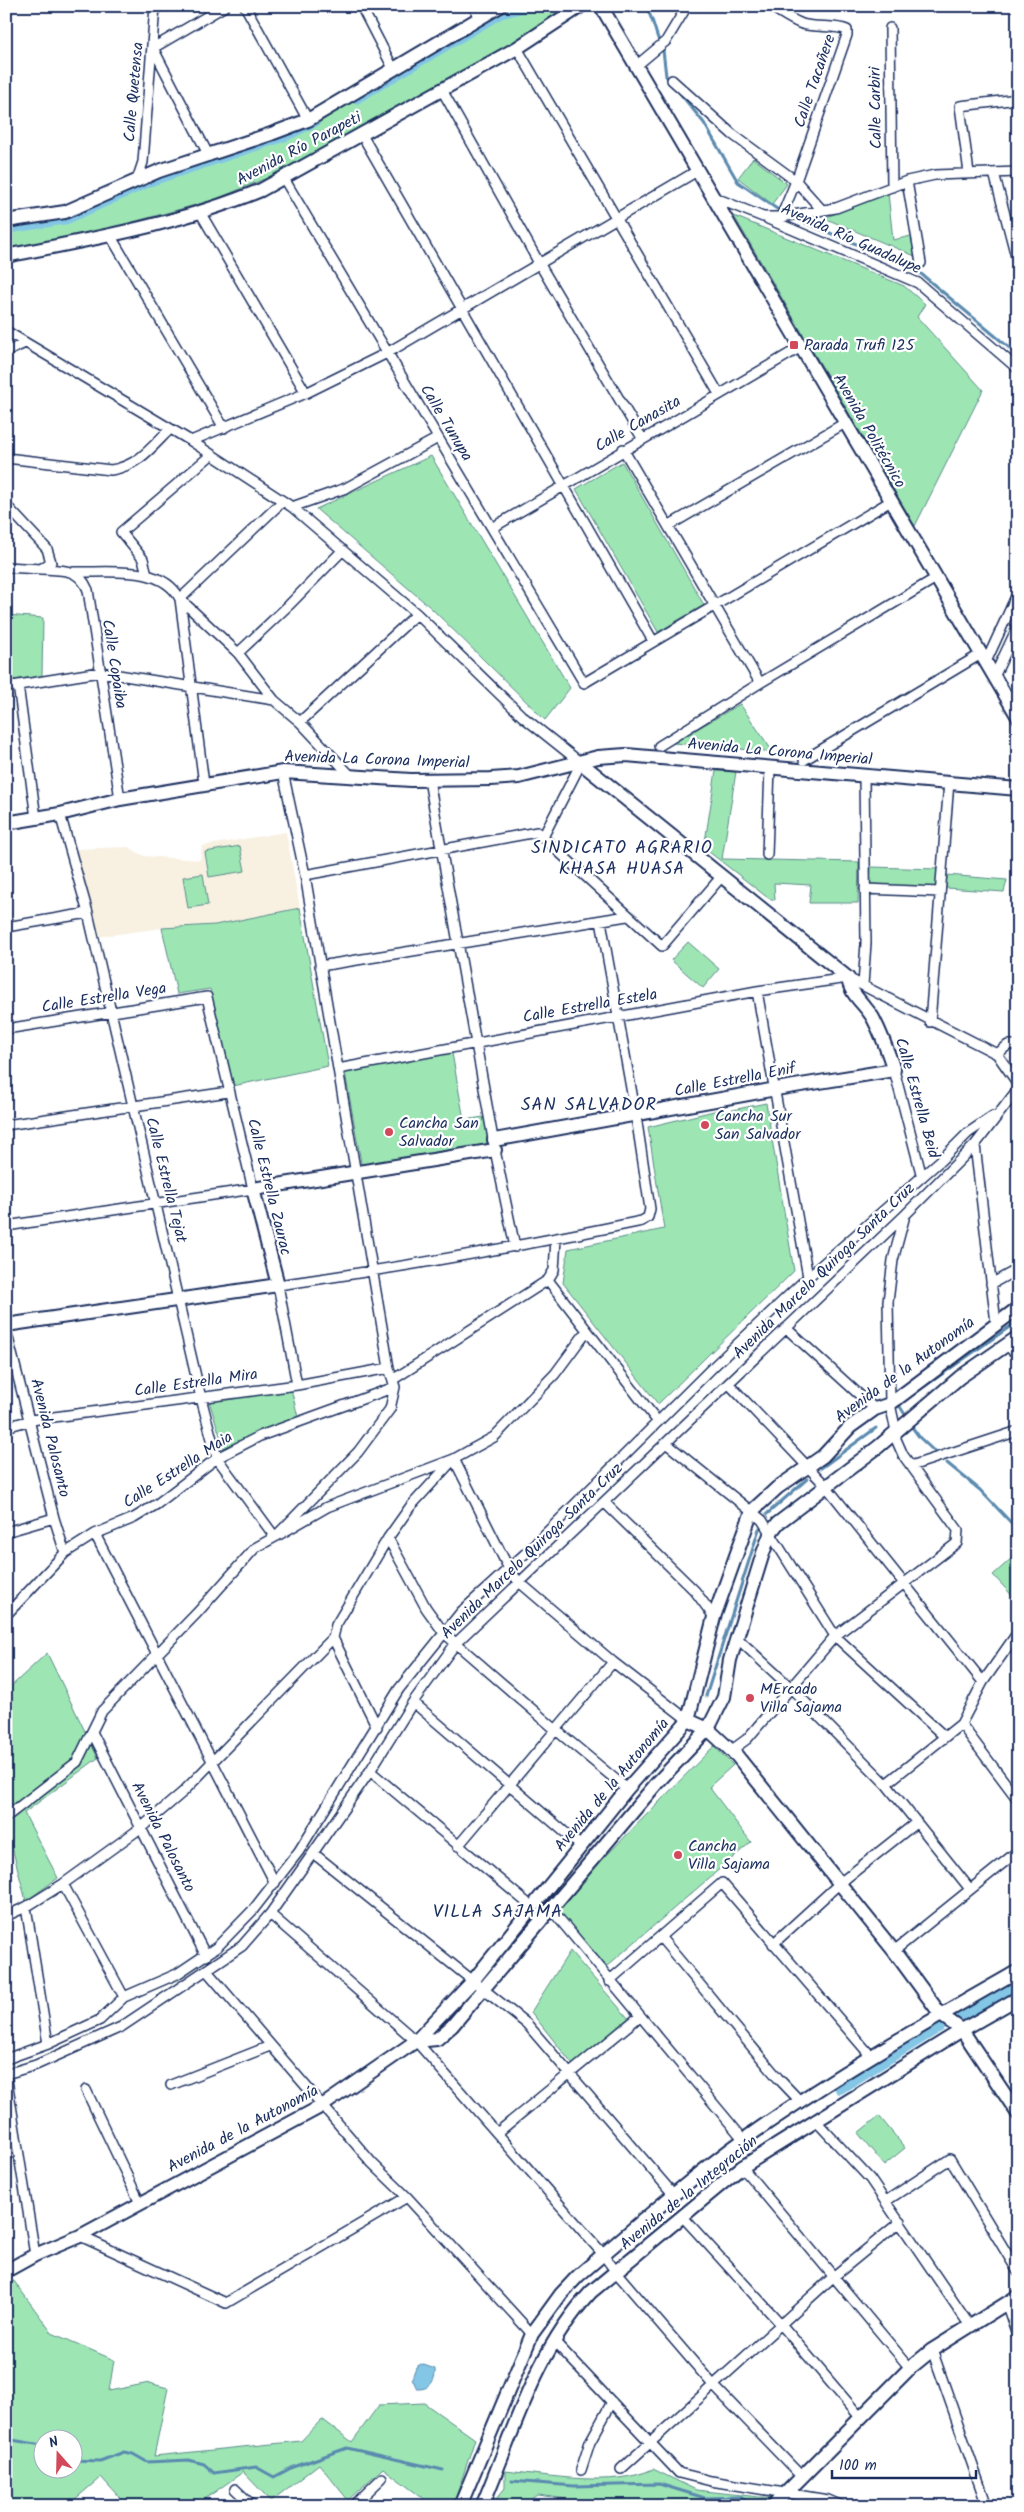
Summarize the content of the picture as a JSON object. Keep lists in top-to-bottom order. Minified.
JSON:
{"streets":{"street":["Calle Tacañere","Calle Quetensa","Calle Carbiri","Avenida Río Parapeti","Avenida Río Guadalupe","Calle Tunupa","Calle Canasita","Avenida Politécnico","Calle Copaiba","Avenida La Corona Imperial","Calle Estrella Vega","Calle Estrella Estela","Calle Estrella Enif","Calle Estrella Beid","Calle Estrella Tejat","Calle Estrella Zaurac","Avenida Marcelo Quiroga Santa Cruz","Avenida de la Autonomía","Calle Estrella Mira","Avenida Palosanto","Calle Estrella Maia","Avenida de la Integración"]},"crossings":[["Calle Quetensa","Avenida Río Parapeti"],["Avenida Río Parapeti","Calle Tunupa"],["Avenida Río Guadalupe","Avenida Politécnico"],["Calle Tunupa","Calle Canasita"],["Calle Canasita","Avenida Politécnico"],["Calle Copaiba","Avenida La Corona Imperial"],["Avenida La Corona Imperial","Calle Estrella Tejat"],["Calle Estrella Vega","Calle Estrella Tejat"],["Calle Estrella Vega","Calle Estrella Zaurac"],["Calle Estrella Estela","Calle Estrella Beid"],["Calle Estrella Enif","Calle Estrella Beid"],["Calle Estrella Enif","Calle Estrella Zaurac"],["Calle Estrella Beid","Avenida Marcelo Quiroga Santa Cruz"],["Calle Estrella Tejat","Calle Estrella Mira"],["Calle Estrella Tejat","Calle Estrella Maia"],["Calle Estrella Zaurac","Calle Estrella Mira"],["Avenida Marcelo Quiroga Santa Cruz","Avenida Palosanto"],["Calle Estrella Mira","Avenida Palosanto"],["Avenida Palosanto","Calle Estrella Maia"]],"districts":["SINDICATO AGRARIO KHASA HUASA","SAN SALVADOR","VILLA SAJAMA"],"places":{"transit":["Parada Trufi 125"],"other":["Cancha Sur San Salvador","Cancha San Salvador","MErcado Villa Sajama","Cancha Villa Sajama"]},"scale_bar":"100 m","north":"top"}
